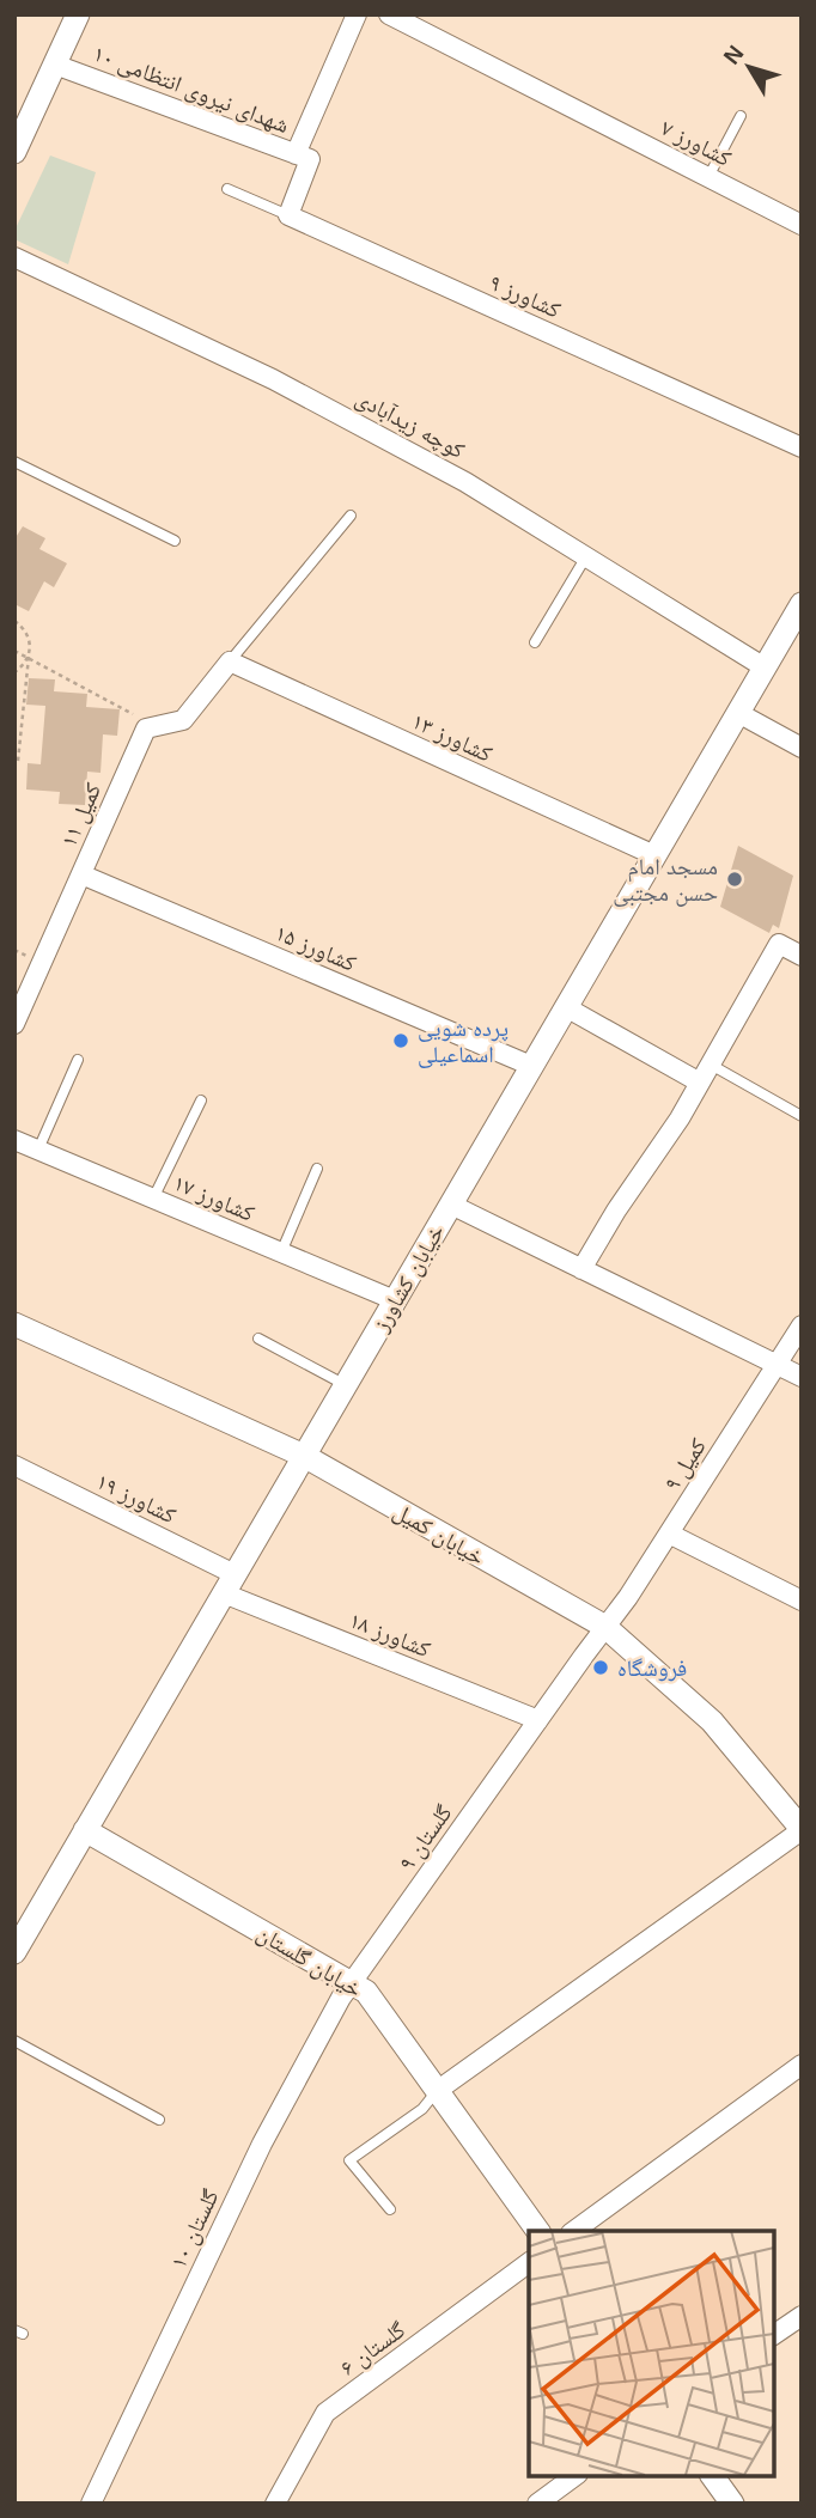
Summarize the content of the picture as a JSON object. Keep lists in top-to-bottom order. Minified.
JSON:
{"streets":{"street":["شهدای نیروی انتظامی ۱۰","کشاورز ۷","کشاورز ۹","کوچه زیدآبادی","کشاورز ۱۳","کمیل ۱۱","کشاورز ۱۵","کشاورز ۱۷","خیابان کشاورز","کمیل ۹","کشاورز ۱۹","خیابان کمیل","کشاورز ۱۸","گلستان ۹","خیابان گلستان","گلستان ۱۰","گلستان ۶"]},"crossings":[["کوچه زیدآبادی","خیابان کشاورز"],["کشاورز ۱۳","خیابان کشاورز"],["کمیل ۱۱","کشاورز ۱۵"],["کشاورز ۱۵","خیابان کشاورز"],["کشاورز ۱۷","خیابان کشاورز"],["خیابان کشاورز","کشاورز ۱۹"],["خیابان کشاورز","خیابان کمیل"],["خیابان کشاورز","کشاورز ۱۸"],["خیابان کشاورز","خیابان گلستان"],["کمیل ۹","خیابان کمیل"],["کمیل ۹","گلستان ۹"],["کشاورز ۱۹","کشاورز ۱۸"],["خیابان کمیل","گلستان ۹"],["کشاورز ۱۸","گلستان ۹"],["گلستان ۹","خیابان گلستان"],["گلستان ۹","گلستان ۱۰"],["خیابان گلستان","گلستان ۱۰"]],"places":["مسجد امام حسن مجتبی","پرده شویی اسماعیلی","فروشگاه"],"north":"top left"}
